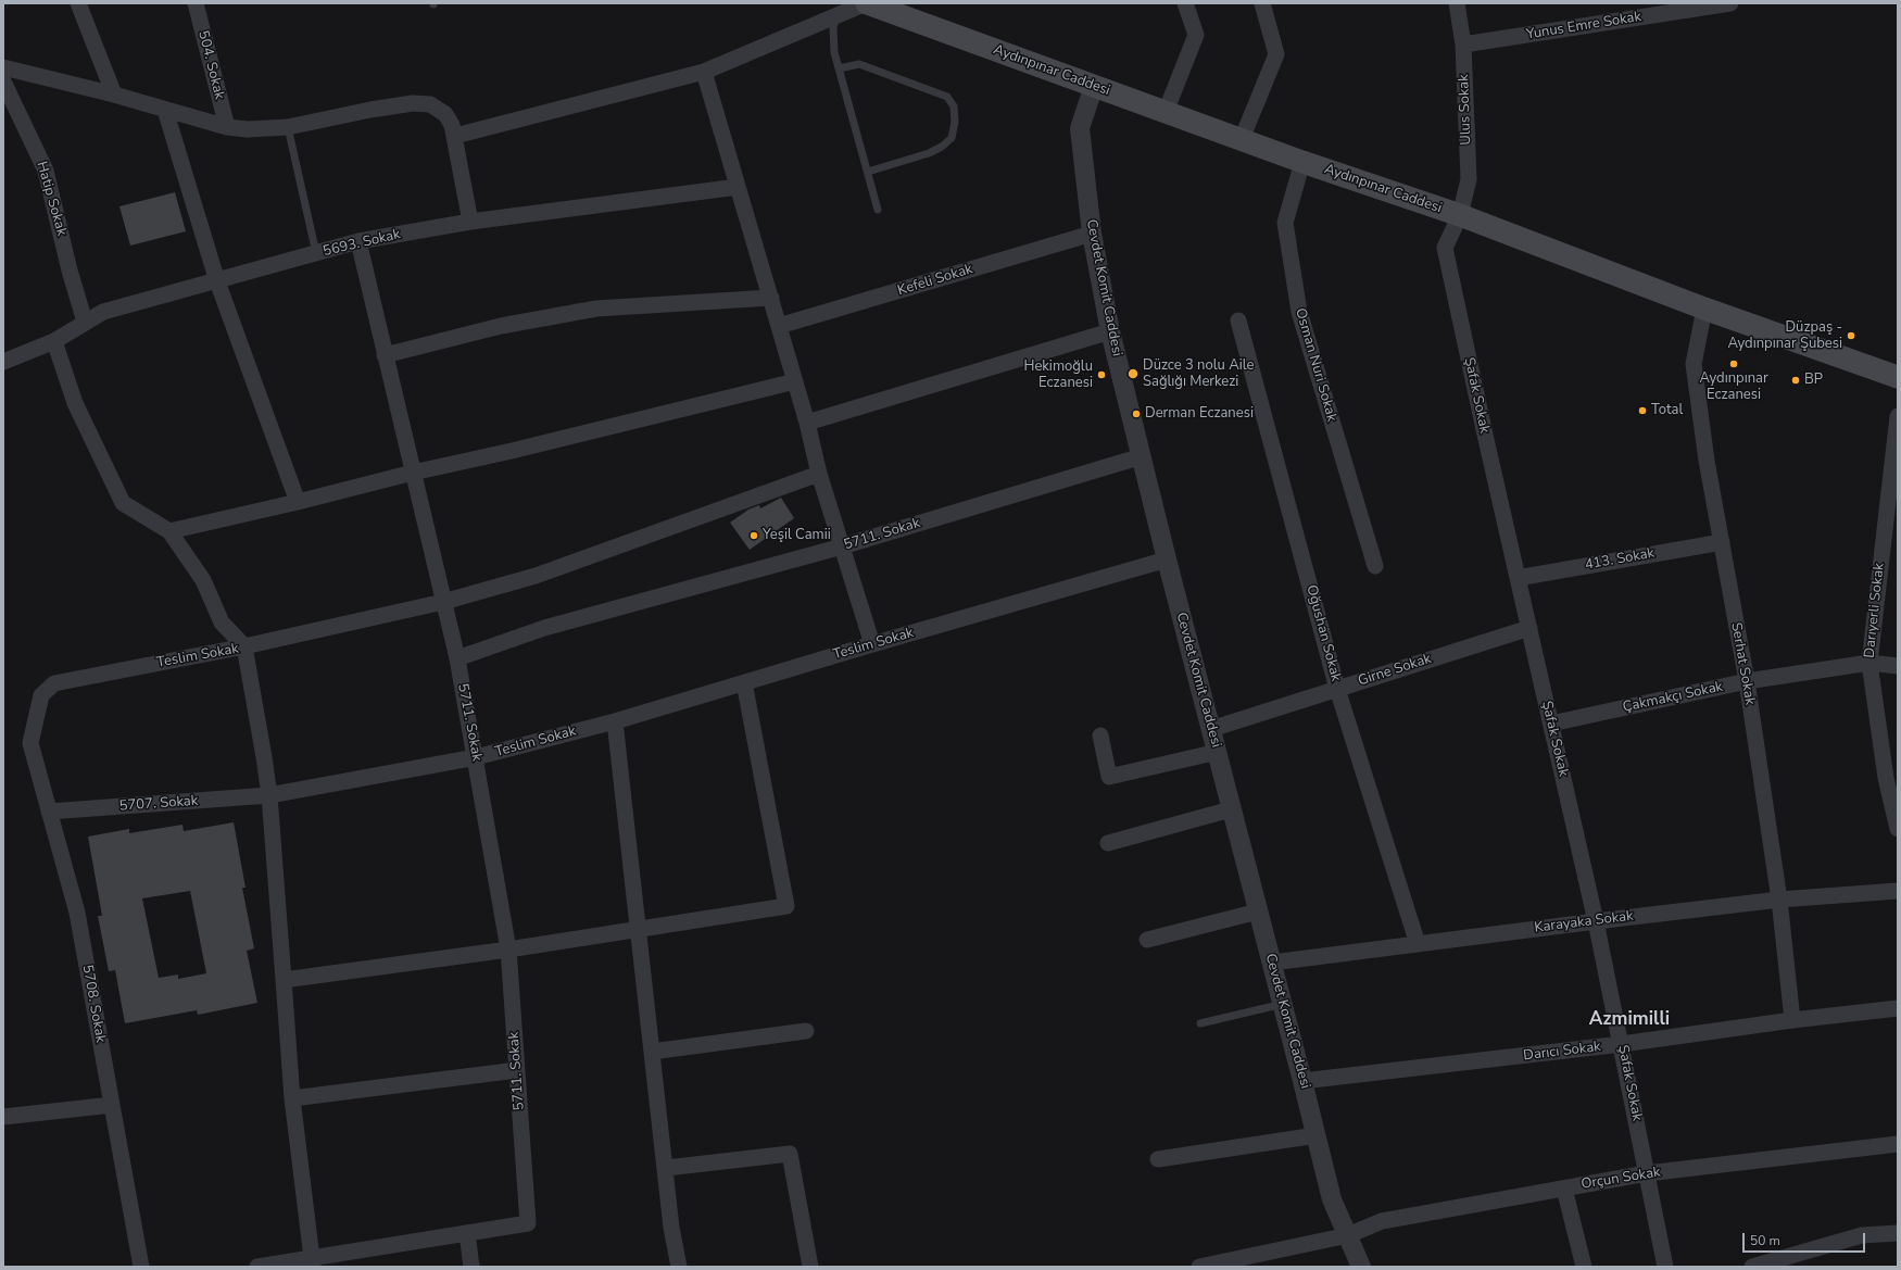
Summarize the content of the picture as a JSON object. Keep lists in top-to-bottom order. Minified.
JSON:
{"streets":{"main road":["Aydınpınar Caddesi"],"street":["Yunus Emre Sokak","504. Sokak","Ulus Sokak","Hatip Sokak","5693. Sokak","Kefeli Sokak","Cevdet Komit Caddesi","Osman Nuri Sokak","Şafak Sokak","5711. Sokak","413. Sokak","Darıyerli Sokak","Oğushan Sokak","Teslim Sokak","Serhat Sokak","Girne Sokak","Çakmakçı Sokak","5707. Sokak","Karayaka Sokak","5708. Sokak","Darıcı Sokak","Orçun Sokak"]},"crossings":[["Yunus Emre Sokak","Ulus Sokak"],["Aydınpınar Caddesi","Ulus Sokak"],["Aydınpınar Caddesi","Cevdet Komit Caddesi"],["Aydınpınar Caddesi","Osman Nuri Sokak"],["Aydınpınar Caddesi","Şafak Sokak"],["Aydınpınar Caddesi","Serhat Sokak"],["Ulus Sokak","Şafak Sokak"],["Hatip Sokak","5693. Sokak"],["Kefeli Sokak","Cevdet Komit Caddesi"],["Cevdet Komit Caddesi","5711. Sokak"],["Cevdet Komit Caddesi","Teslim Sokak"],["Cevdet Komit Caddesi","Girne Sokak"],["Cevdet Komit Caddesi","Karayaka Sokak"],["Cevdet Komit Caddesi","Darıcı Sokak"],["Cevdet Komit Caddesi","Orçun Sokak"],["Şafak Sokak","413. Sokak"],["Şafak Sokak","Girne Sokak"],["Şafak Sokak","Çakmakçı Sokak"],["Şafak Sokak","Karayaka Sokak"],["Şafak Sokak","Darıcı Sokak"],["Şafak Sokak","Orçun Sokak"],["5711. Sokak","Teslim Sokak"],["413. Sokak","Serhat Sokak"],["Darıyerli Sokak","Çakmakçı Sokak"],["Oğushan Sokak","Girne Sokak"],["Oğushan Sokak","Karayaka Sokak"],["Teslim Sokak","5707. Sokak"],["Teslim Sokak","5708. Sokak"],["Serhat Sokak","Çakmakçı Sokak"],["Serhat Sokak","Karayaka Sokak"],["Serhat Sokak","Darıcı Sokak"],["5707. Sokak","5708. Sokak"]],"districts":["Azmimilli"],"places":["Düzpaş - Aydınpınar Şubesi","Aydınpınar Eczanesi","Düzce 3 nolu Aile Sağlığı Merkezi","Hekimoğlu Eczanesi","BP","Total","Derman Eczanesi","Yeşil Camii"],"scale_bar":"50 m"}
